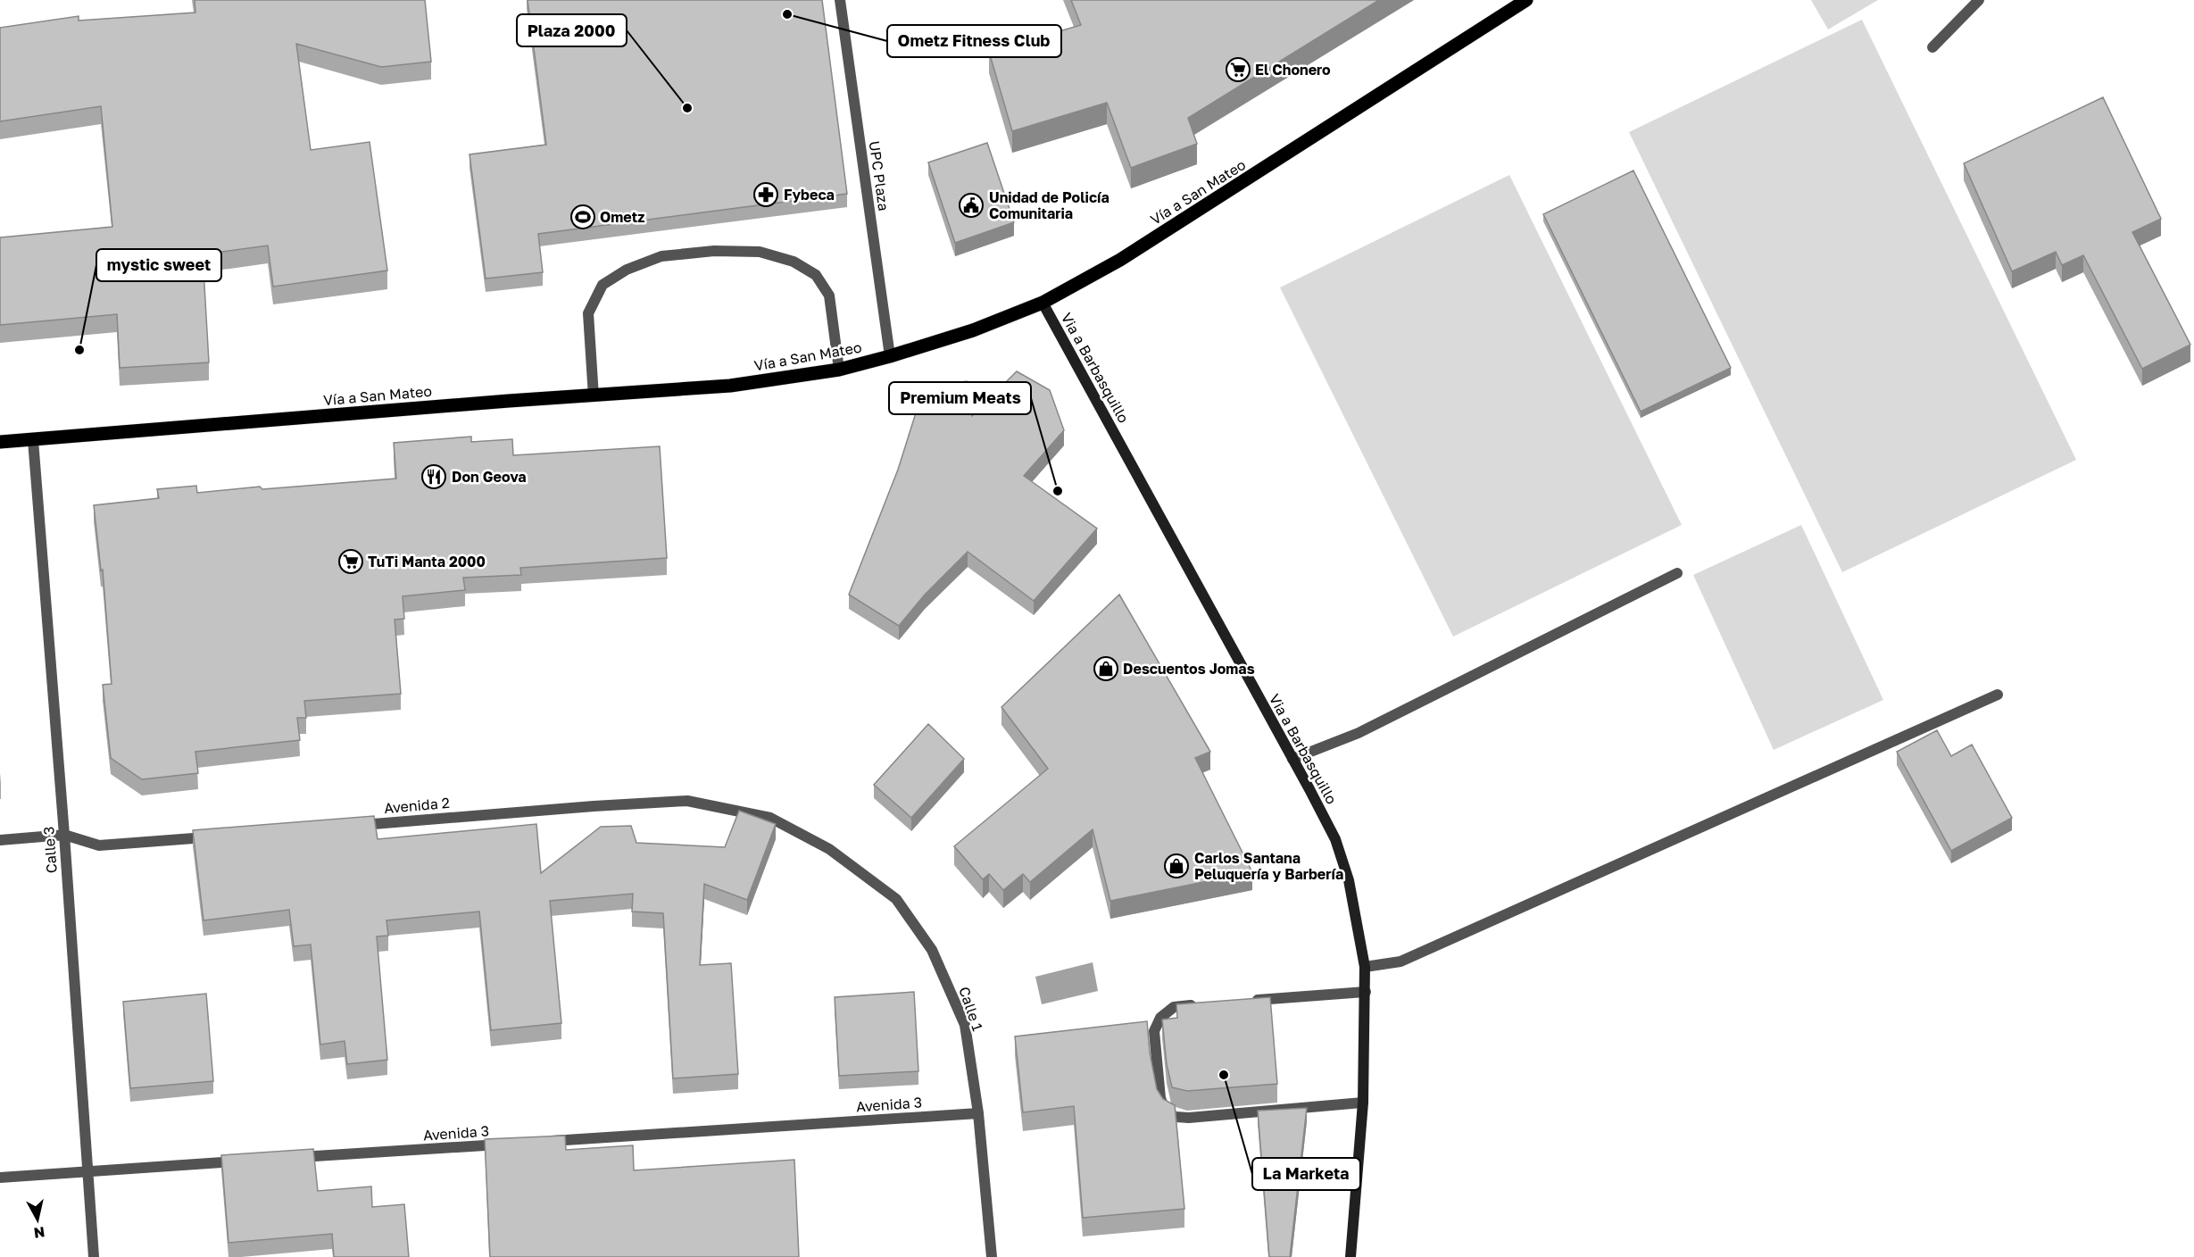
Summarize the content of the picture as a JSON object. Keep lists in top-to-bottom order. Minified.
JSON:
{"streets":{"main road":["Vía a San Mateo","Via a Barbasquillo"],"street":["UPC Plaza","Avenida 2","Calle 3","Calle 1","Avenida 3"]},"crossings":[["UPC Plaza","Vía a San Mateo"],["Vía a San Mateo","Via a Barbasquillo"],["Vía a San Mateo","Calle 3"],["Avenida 2","Calle 1"],["Calle 1","Avenida 3"]],"places":{"other":["Ometz Fitness Club","Plaza 2000","mystic sweet","Premium Meats","La Marketa"],"supermarket":["El Chonero","TuTi Manta 2000"],"pharmacy":["Fybeca"],"public building":["Unidad de Policía Comunitaria"],"sports":["Ometz"],"restaurant":["Don Geova"],"shop":["Descuentos Jomas","Carlos Santana Peluquería y Barbería"]},"north":"bottom"}
